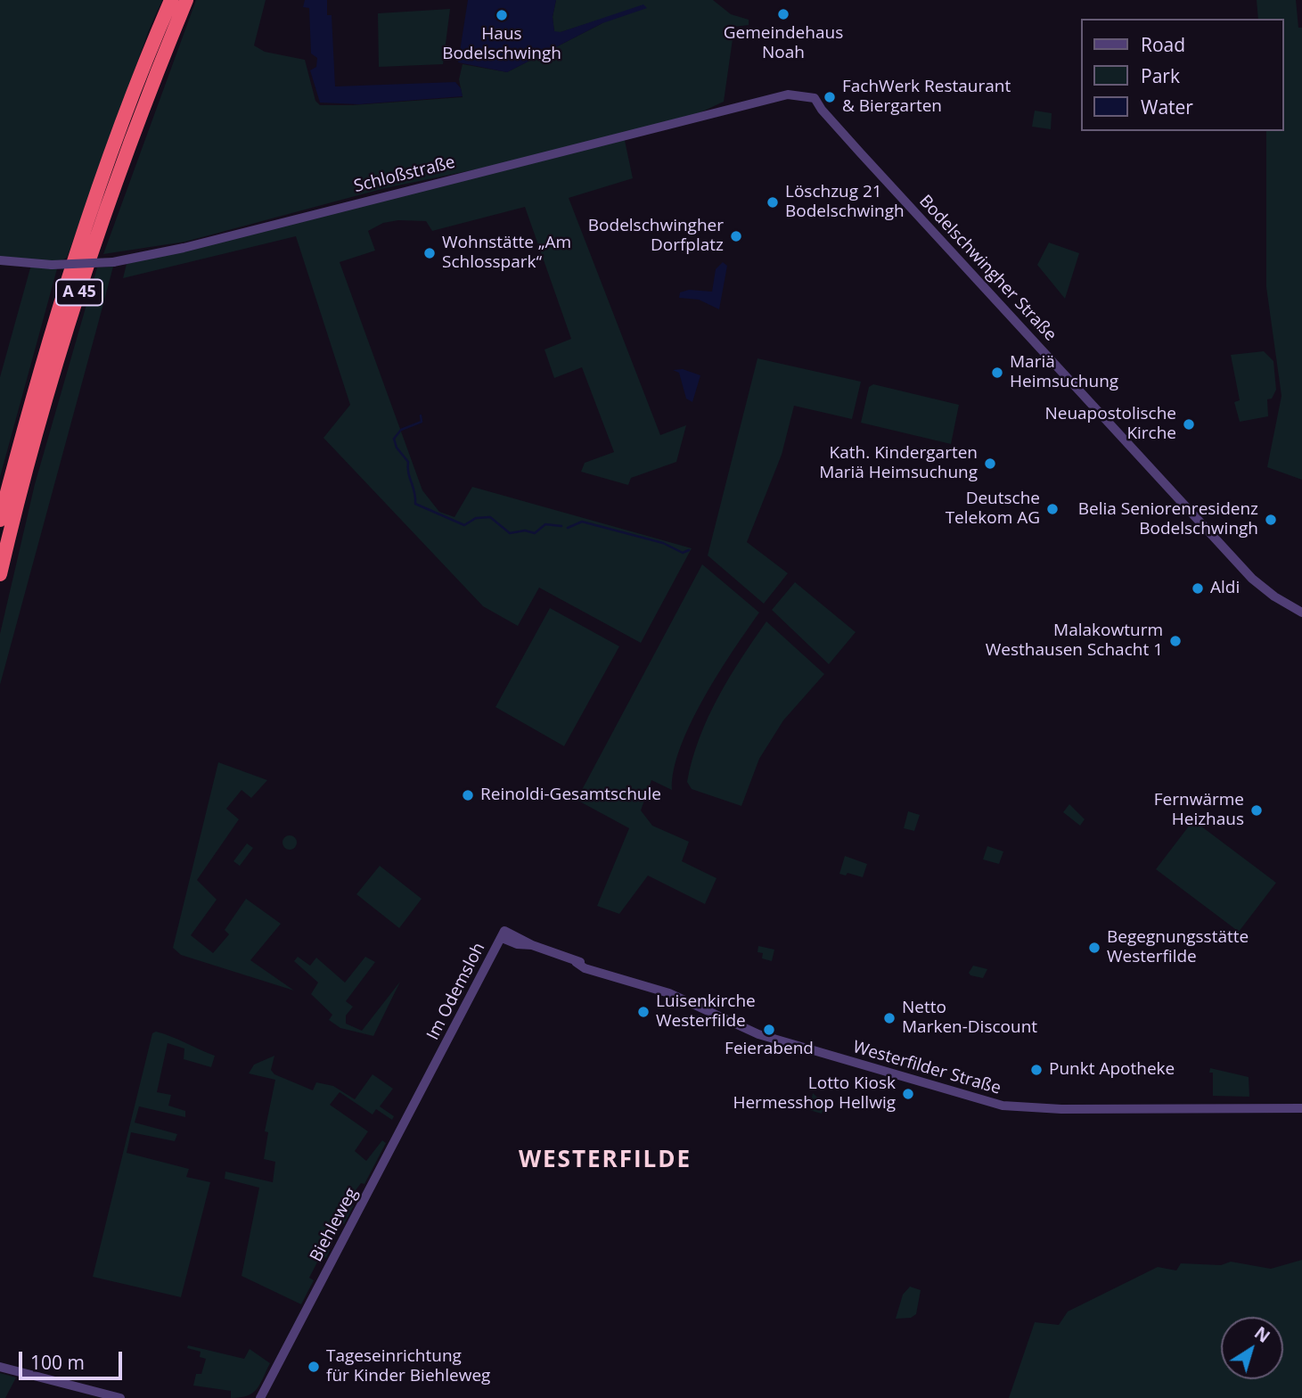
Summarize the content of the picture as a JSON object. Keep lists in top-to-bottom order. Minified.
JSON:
{"streets":{"highway":["A 45"],"street":["Schloßstraße","Bodelschwingher Straße","Im Odemsloh","Westerfilder Straße","Biehleweg"]},"crossings":[["Schloßstraße","Bodelschwingher Straße"],["Im Odemsloh","Westerfilder Straße"],["Im Odemsloh","Biehleweg"]],"districts":["WESTERFILDE"],"places":["Gemeindehaus Noah","Haus Bodelschwingh","FachWerk Restaurant & Biergarten","Löschzug 21 Bodelschwingh","Bodelschwingher Dorfplatz","Wohnstätte „Am Schlosspark“","Mariä Heimsuchung","Neuapostolische Kirche","Kath. Kindergarten Mariä Heimsuchung","Deutsche Telekom AG","Belia Seniorenresidenz Bodelschwingh","Aldi","Malakowturm Westhausen Schacht 1","Reinoldi-Gesamtschule","Fernwärme Heizhaus","Begegnungsstätte Westerfilde","Luisenkirche Westerfilde","Netto Marken-Discount","Feierabend","Punkt Apotheke","Lotto Kiosk Hermesshop Hellwig","Tageseinrichtung für Kinder Biehleweg"],"legend":["Road","Park","Water"],"scale_bar":"100 m","north":"top right"}
